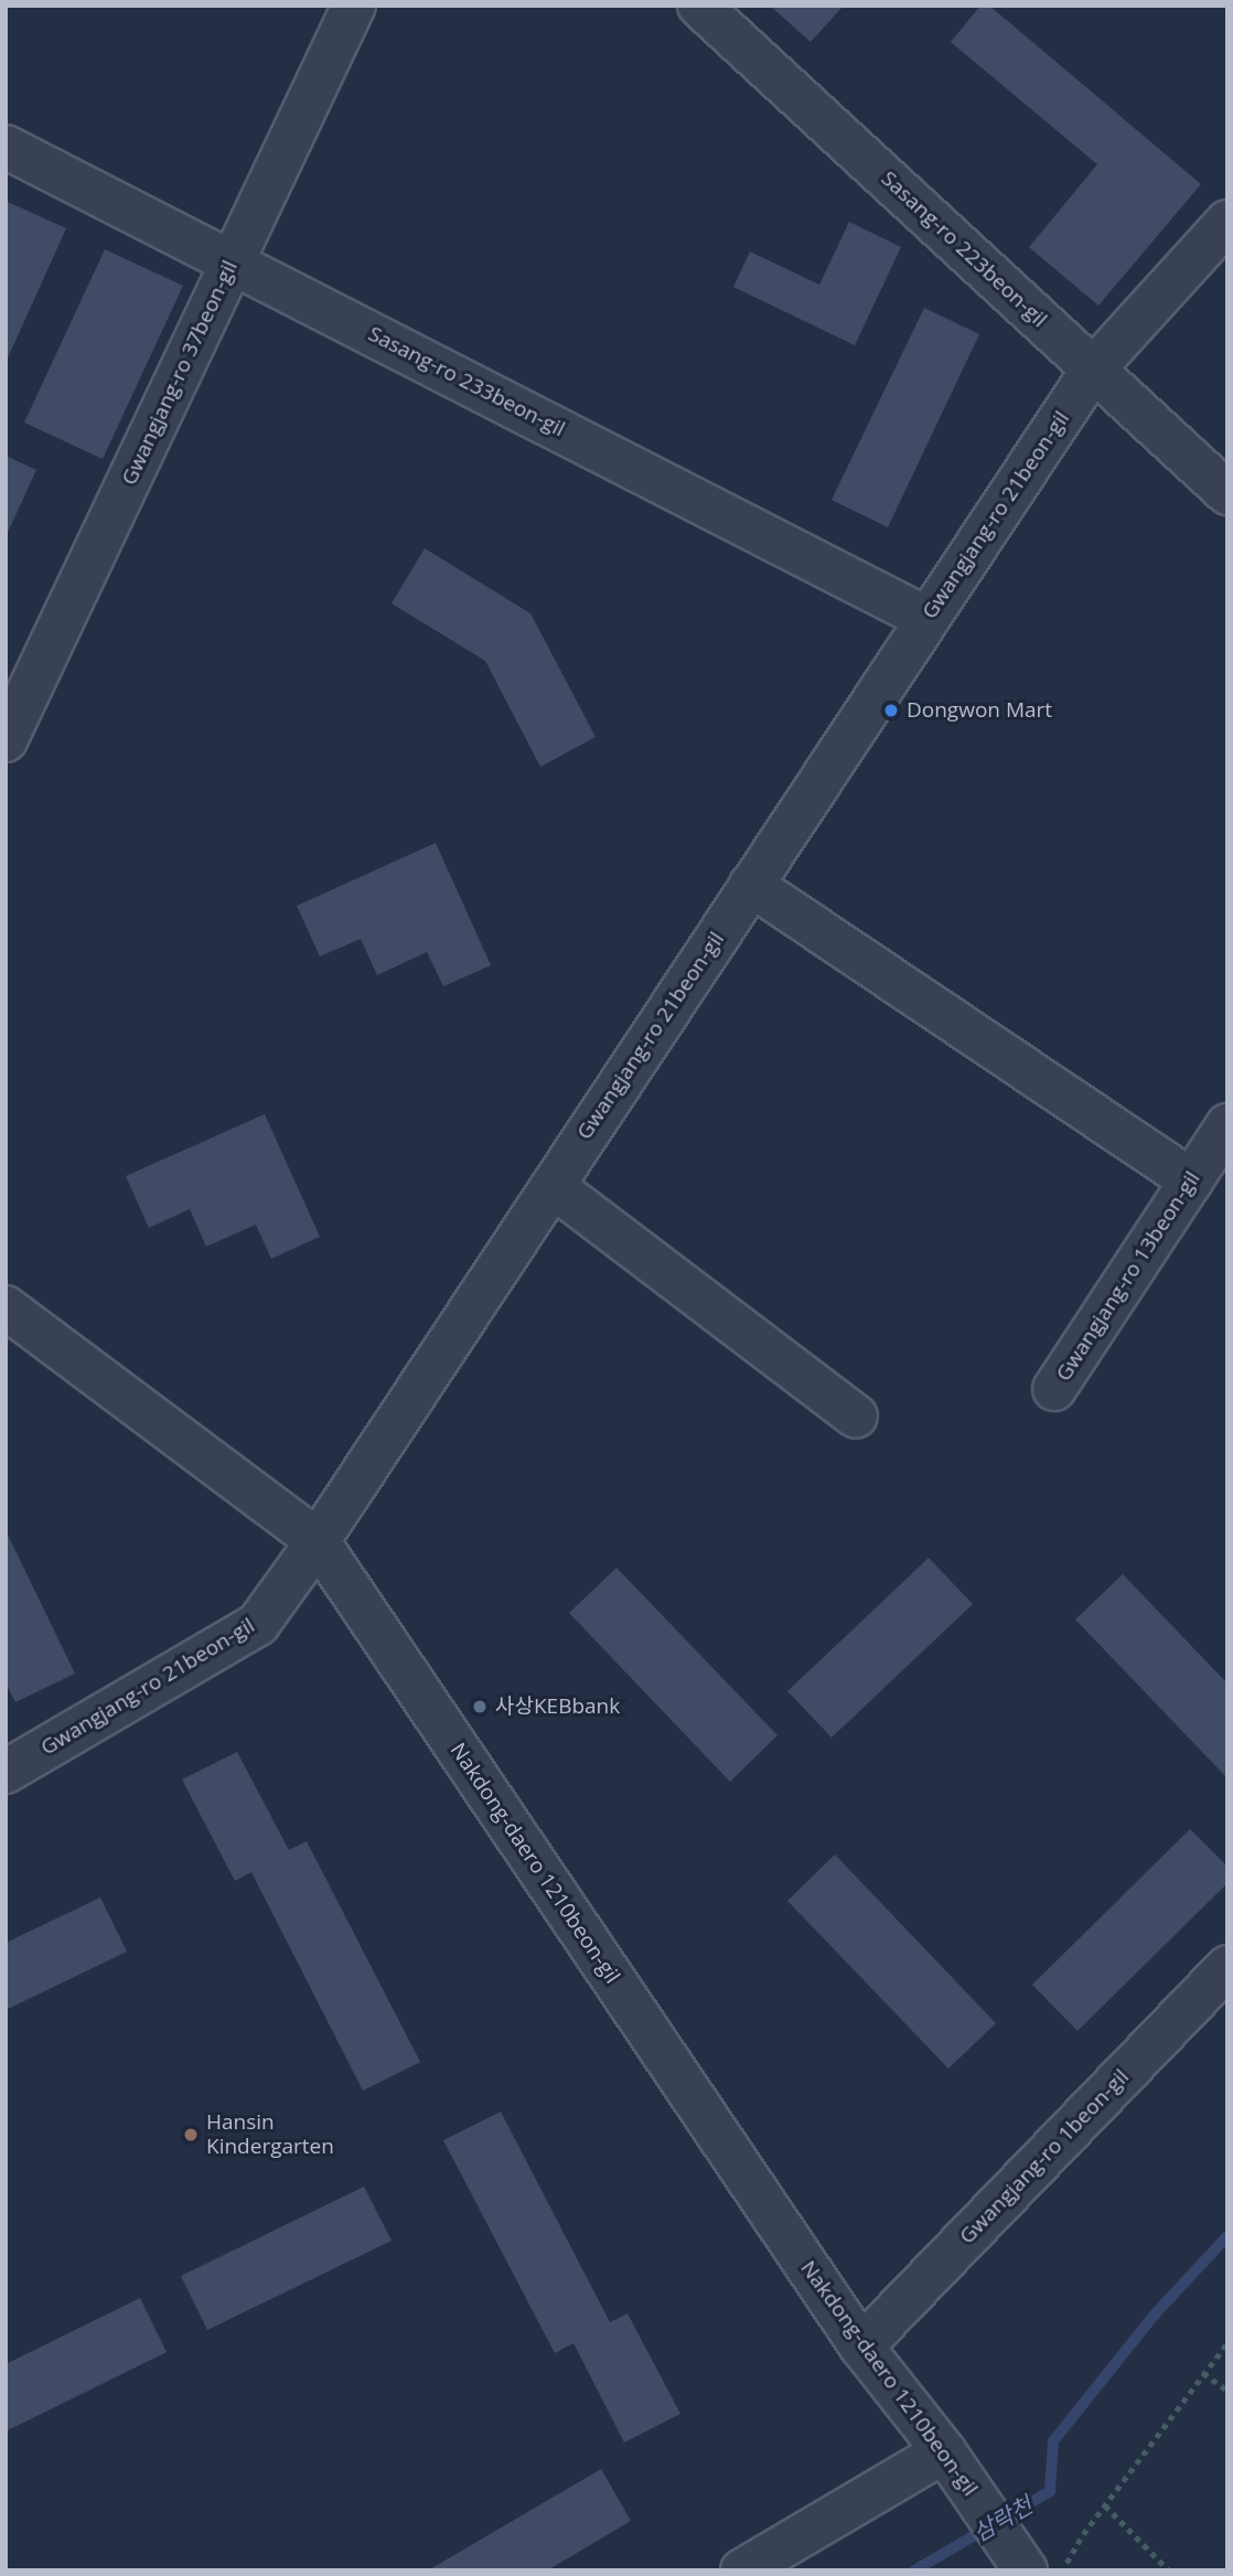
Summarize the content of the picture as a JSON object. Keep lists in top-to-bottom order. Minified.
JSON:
{"streets":{"street":["Sasang-ro 223beon-gil","Gwangjang-ro 37beon-gil","Sasang-ro 233beon-gil","Gwangjang-ro 21beon-gil","Gwangjang-ro 13beon-gil","Nakdong-daero 1210beon-gil","Gwangjang-ro 1beon-gil"]},"crossings":[["Sasang-ro 223beon-gil","Gwangjang-ro 21beon-gil"],["Gwangjang-ro 37beon-gil","Sasang-ro 233beon-gil"],["Sasang-ro 233beon-gil","Gwangjang-ro 21beon-gil"],["Gwangjang-ro 21beon-gil","Nakdong-daero 1210beon-gil"],["Nakdong-daero 1210beon-gil","Gwangjang-ro 1beon-gil"]],"water":["삼락천"],"places":["Dongwon Mart","사상KEBbank","Hansin Kindergarten"]}
